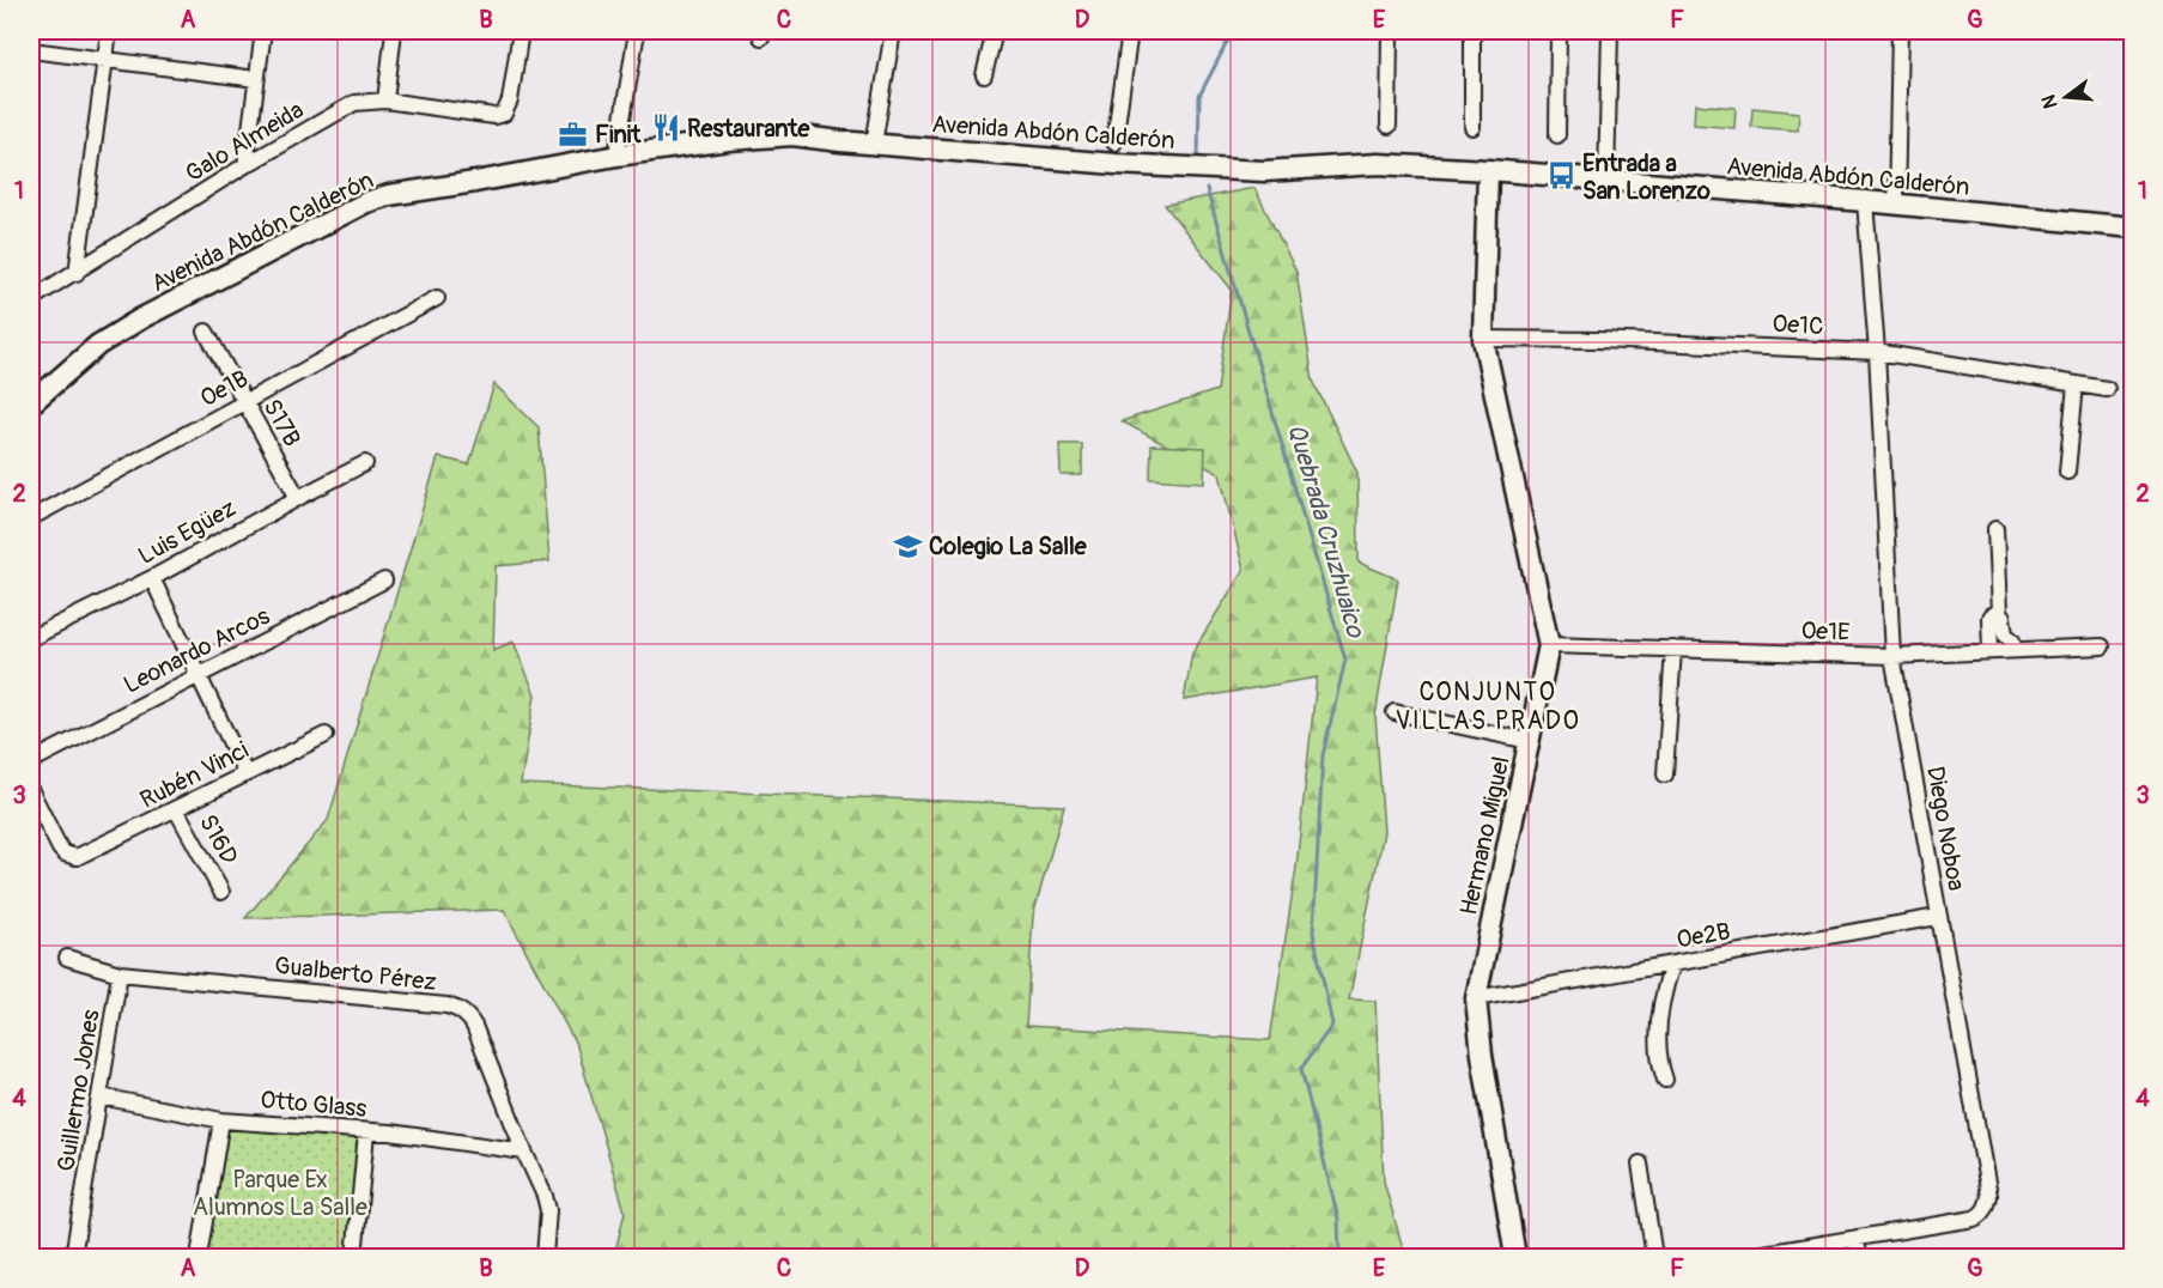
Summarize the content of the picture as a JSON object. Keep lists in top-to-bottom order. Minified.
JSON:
{"streets":{"street":["Avenida Abdón Calderón","Galo Almeida","Oe1C","Oe1B","S17B","Luis Egüez","Oe1E","Leonardo Arcos","Rubén Vinci","Diego Noboa","Hermano Miguel","S16D","Oe2B","Gualberto Pérez","Guillermo Jones","Otto Glass"]},"crossings":[["Avenida Abdón Calderón","Diego Noboa"],["Avenida Abdón Calderón","Hermano Miguel"],["Oe1C","Diego Noboa"],["Oe1C","Hermano Miguel"],["Oe1B","S17B"],["S17B","Luis Egüez"],["Oe1E","Diego Noboa"],["Oe1E","Hermano Miguel"],["Rubén Vinci","S16D"],["Diego Noboa","Oe2B"],["Hermano Miguel","Oe2B"],["Gualberto Pérez","Guillermo Jones"],["Gualberto Pérez","Otto Glass"],["Guillermo Jones","Otto Glass"]],"districts":["CONJUNTO VILLAS PRADO"],"water":["Quebrada Cruzhuaico"],"parks":["Parque Ex Alumnos La Salle"],"places":{"restaurant":["Restaurante"],"office":["Finit"],"bus stop":["Entrada a San Lorenzo"],"school or university":["Colegio La Salle"]},"north":"left","grid":{"columns":["A","B","C","D","E","F","G"],"rows":["1","2","3","4"]}}
